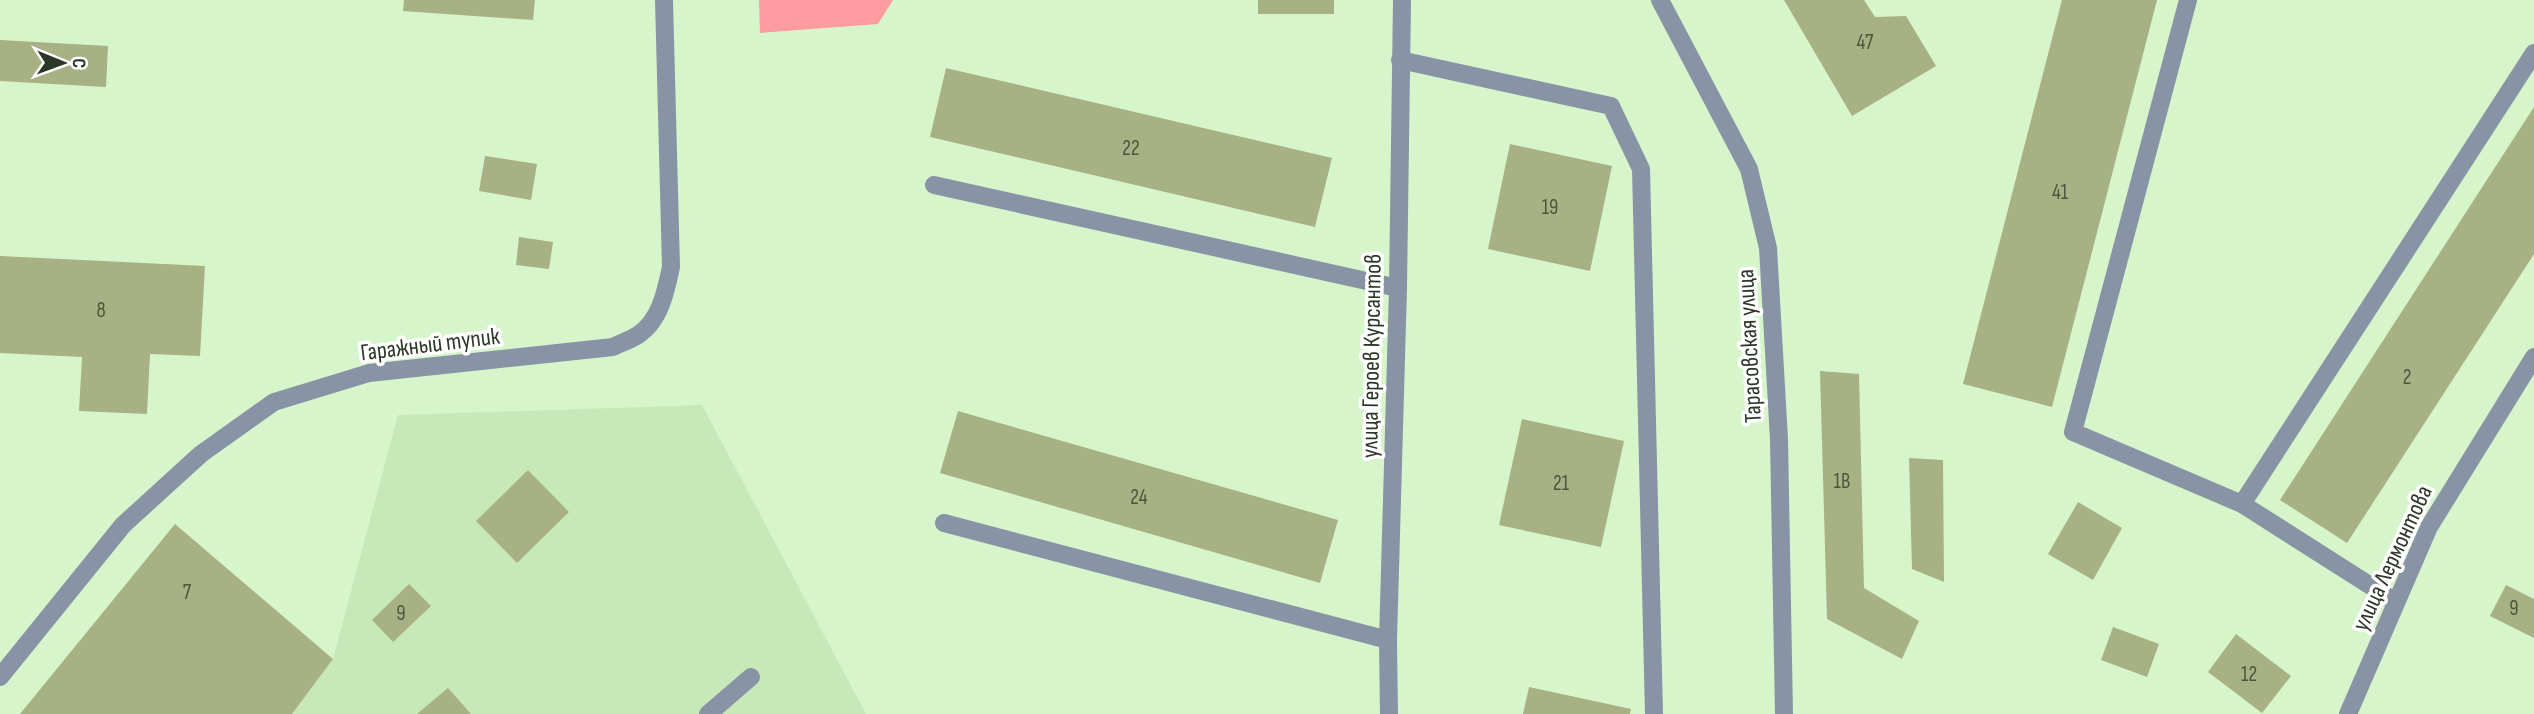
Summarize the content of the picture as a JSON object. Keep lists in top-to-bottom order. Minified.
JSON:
{"streets":{"street":["Гаражный тупик","Тарасовская улица","улица Героев Курсантов","улица Лермонтова"]},"house_numbers":["47","22","41","19","8","2","1В","21","24","7","9","9","12"],"north":"right"}
